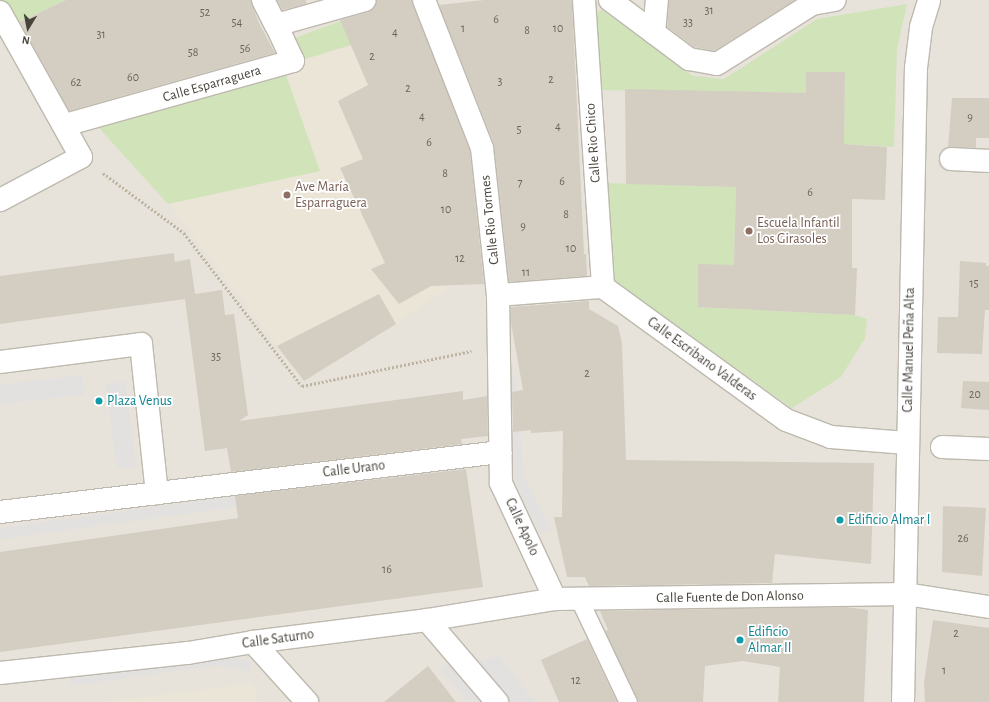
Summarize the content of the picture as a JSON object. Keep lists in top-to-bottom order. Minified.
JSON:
{"streets":{"street":["Calle Esparraguera","Calle Rio Chico","Calle Rio Tormes","Calle Manuel Peña Alta","Calle Escribano Valderas","Calle Urano","Calle Apolo","Calle Fuente de Don Alonso","Calle Saturno"]},"crossings":[["Calle Rio Chico","Calle Escribano Valderas"],["Calle Rio Tormes","Calle Urano"],["Calle Rio Tormes","Calle Apolo"],["Calle Manuel Peña Alta","Calle Escribano Valderas"],["Calle Manuel Peña Alta","Calle Fuente de Don Alonso"],["Calle Urano","Calle Apolo"],["Calle Apolo","Calle Fuente de Don Alonso"],["Calle Apolo","Calle Saturno"],["Calle Fuente de Don Alonso","Calle Saturno"]],"places":["Ave María Esparraguera","Escuela Infantil Los Girasoles","Plaza Venus","Edificio Almar I","Edificio Almar II"],"house_numbers":["31","52","6","54","33","1","10","8","4","31","56","58","2","60","2","3","62","2","4","9","4","5","6","8","6","7","6","10","8","9","10","12","11","15","35","2","20","26","16","2","1","12"],"north":"bottom"}
